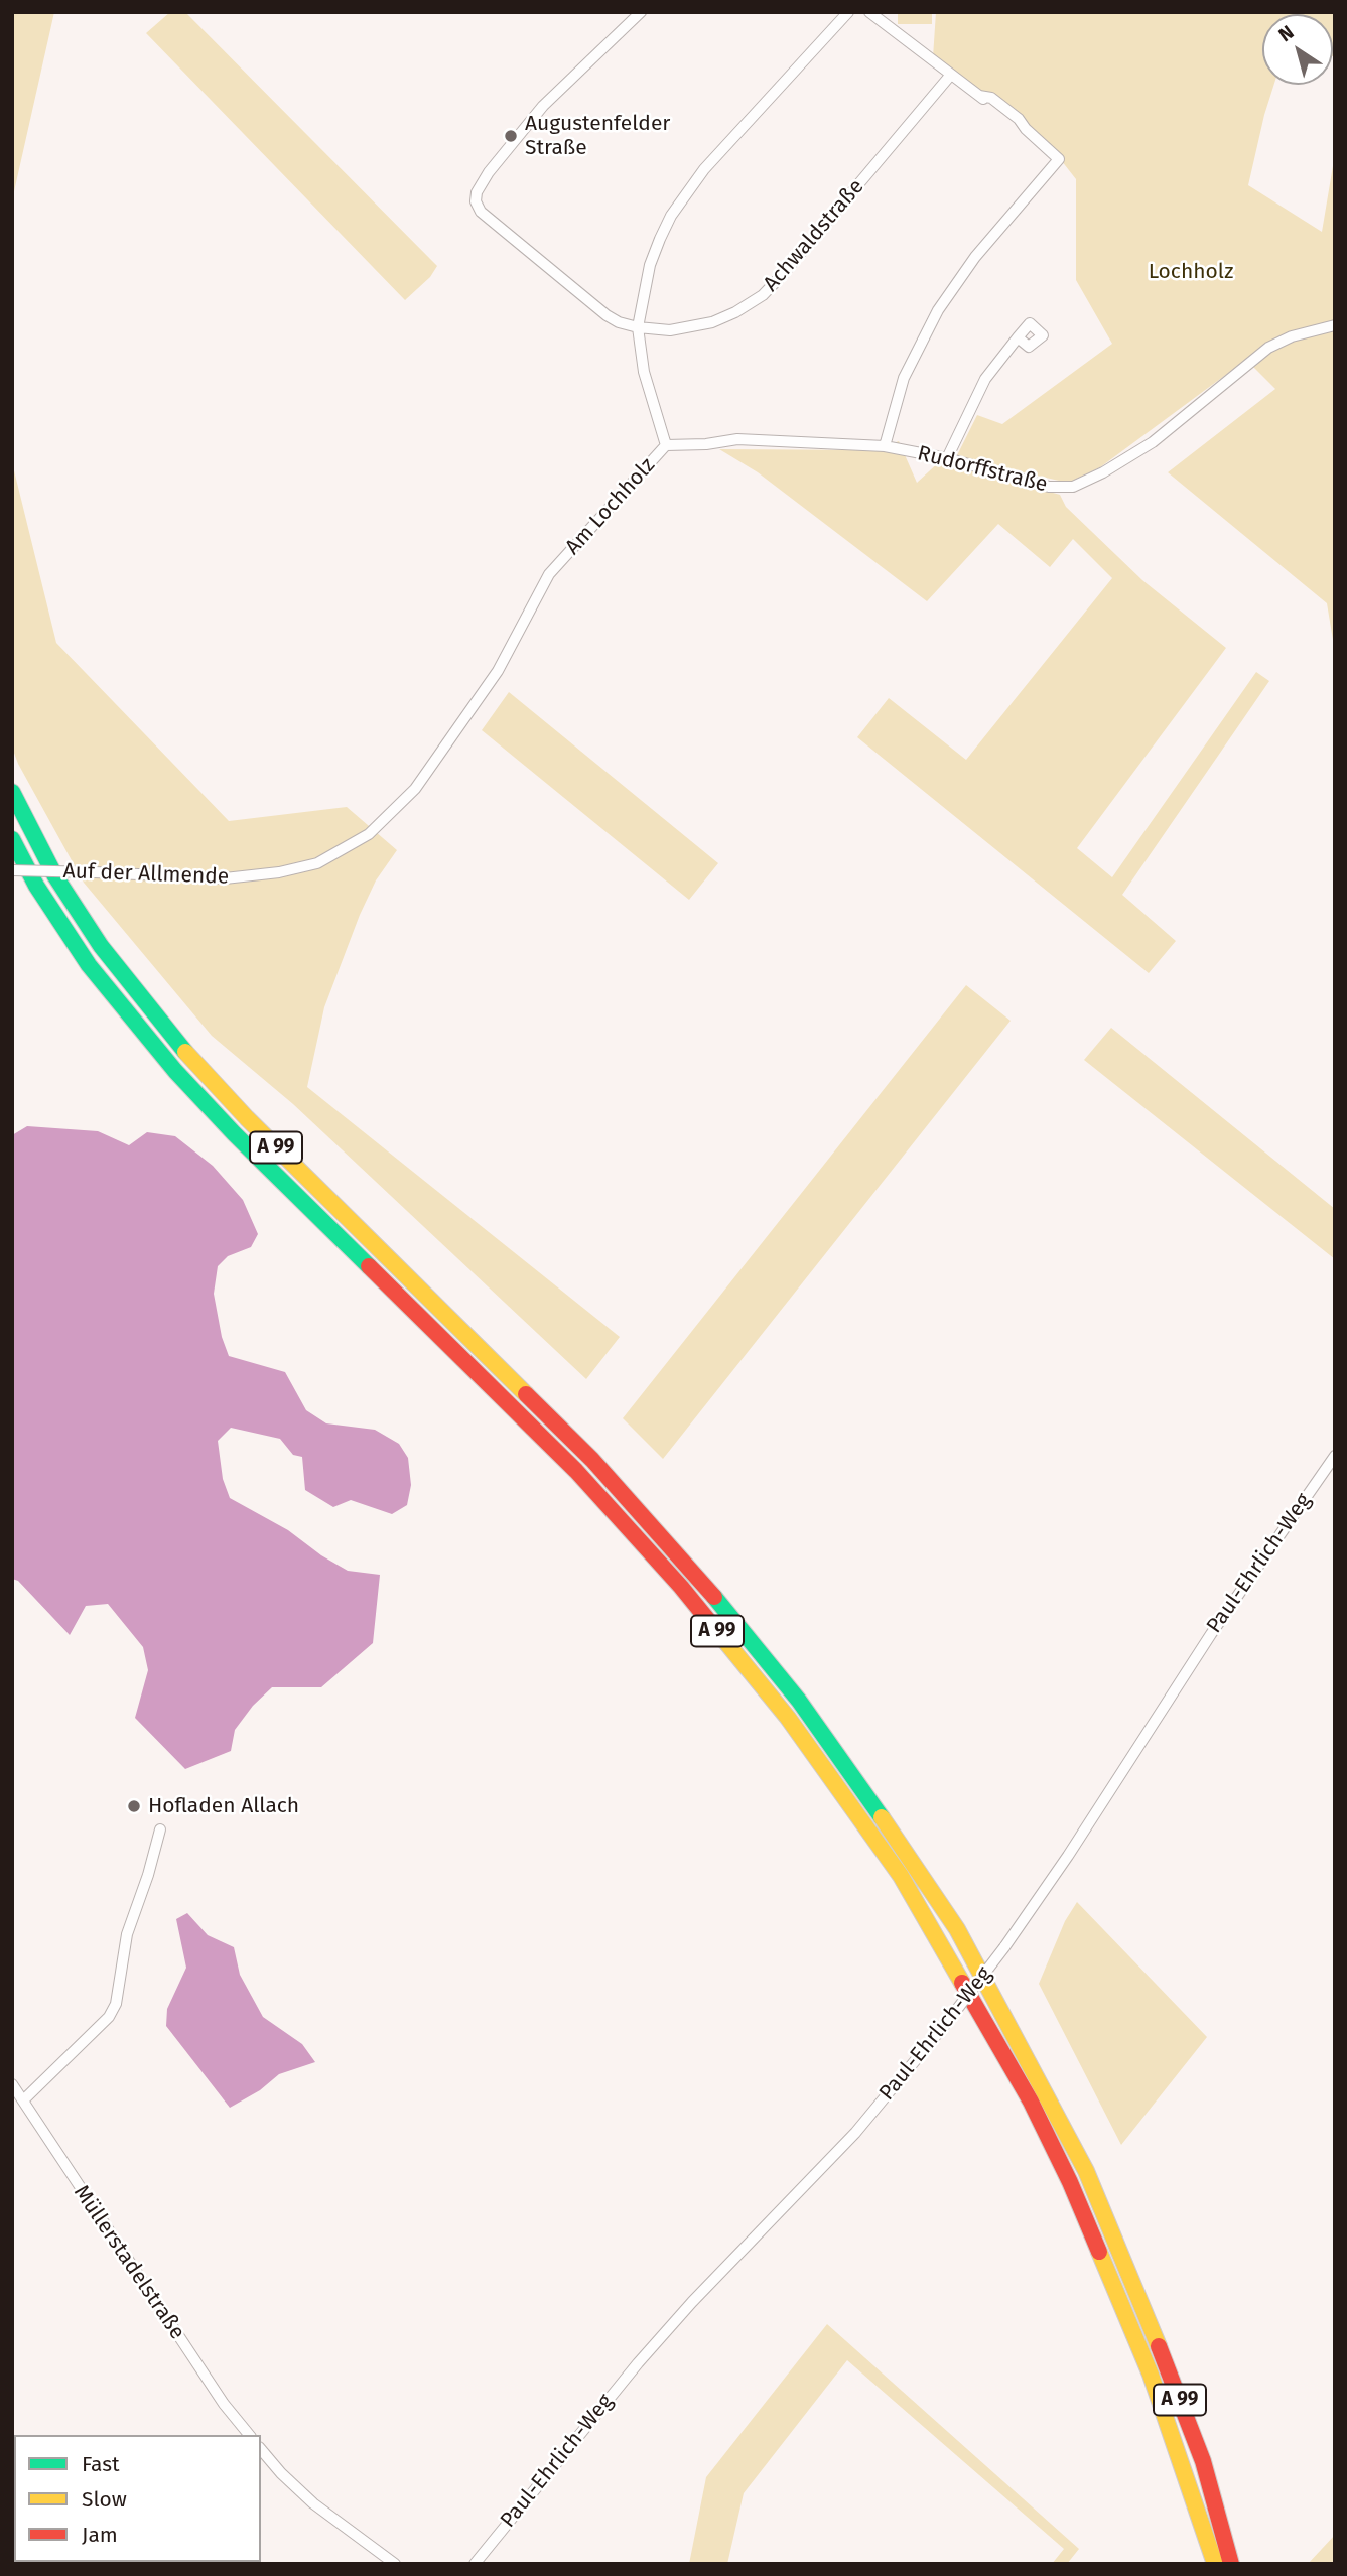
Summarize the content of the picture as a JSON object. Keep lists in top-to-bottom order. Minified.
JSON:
{"streets":{"highway":["A 99"],"street":["Achwaldstraße","Rudorffstraße","Am Lochholz","Auf der Allmende","Paul-Ehrlich-Weg","Müllerstadelstraße"]},"crossings":[["Achwaldstraße","Am Lochholz"],["Rudorffstraße","Am Lochholz"],["Am Lochholz","Auf der Allmende"]],"parks":["Lochholz"],"places":["Augustenfelder Straße","Hofladen Allach"],"legend":["Fast","Slow","Jam"],"north":"top left"}
